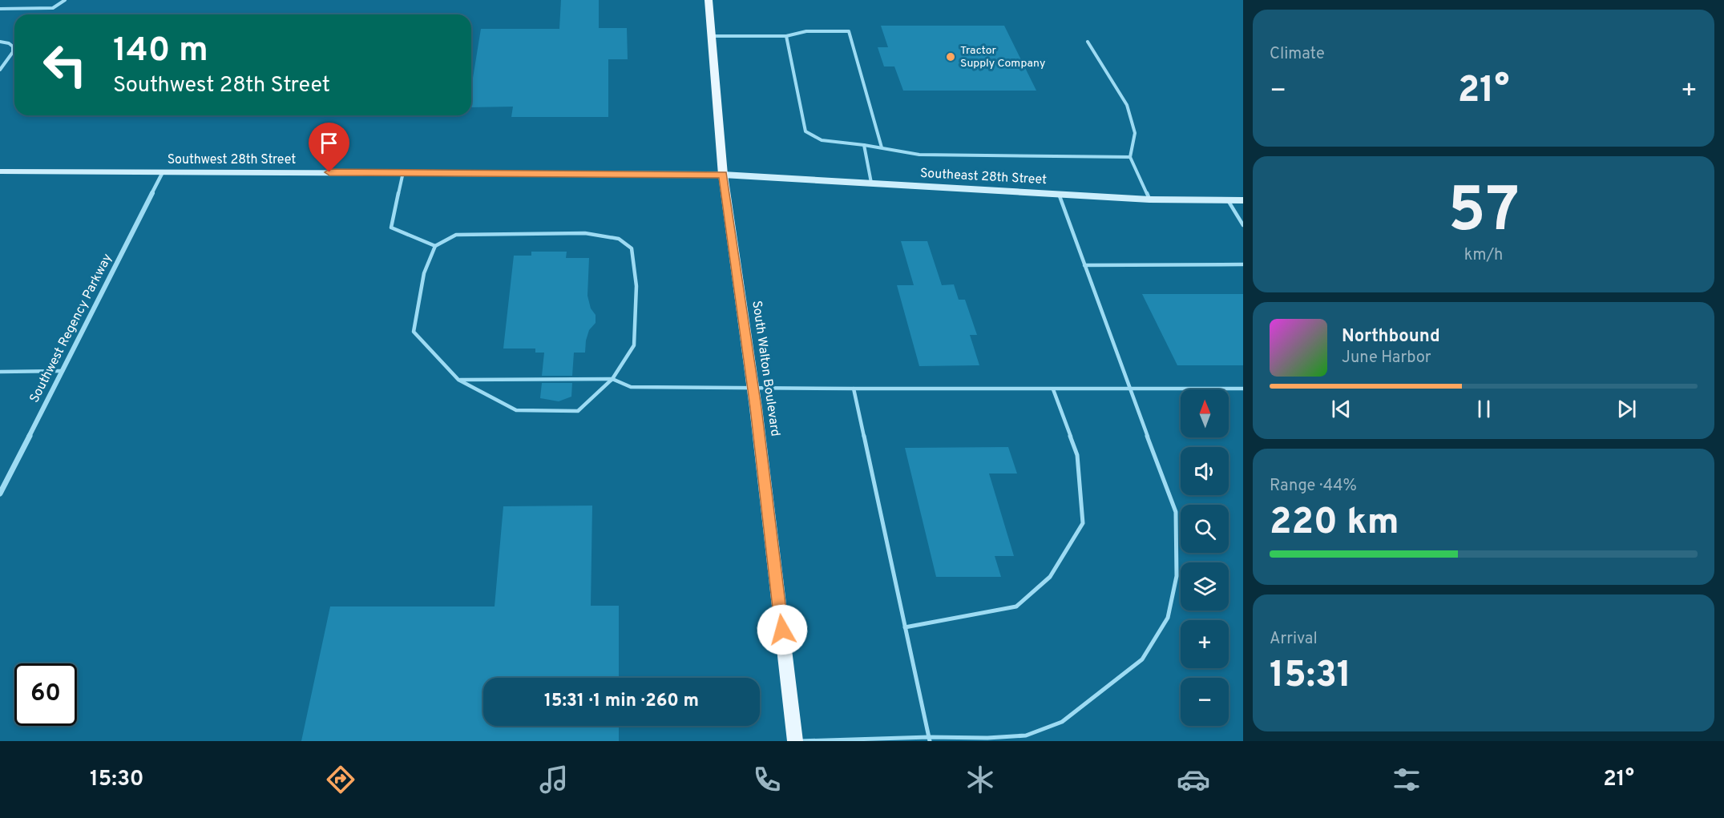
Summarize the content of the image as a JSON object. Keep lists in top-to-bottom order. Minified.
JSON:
{"streets":{"main road":["South Walton Boulevard"],"street":["Southwest 28th Street","Southeast 28th Street","Southwest Regency Parkway"]},"crossings":[["Southwest 28th Street","Southeast 28th Street"],["Southwest 28th Street","Southwest Regency Parkway"],["Southwest 28th Street","South Walton Boulevard"],["Southeast 28th Street","South Walton Boulevard"]],"places":["Tractor Supply Company"],"north":"top","page":{"tile":["Climate",["57","km/h"],["Range · 44%","220 km"],["Arrival","15:31"]],"turn":["140 m","Southwest 28th Street"],"heat":["−","21°","+"],"song":["Northbound","June Harbor"],"map_buttons":["+","−"],"limit":"60","trip":"15:31 · 1 min · 260 m","tabs":["15:30","21°"]}}
